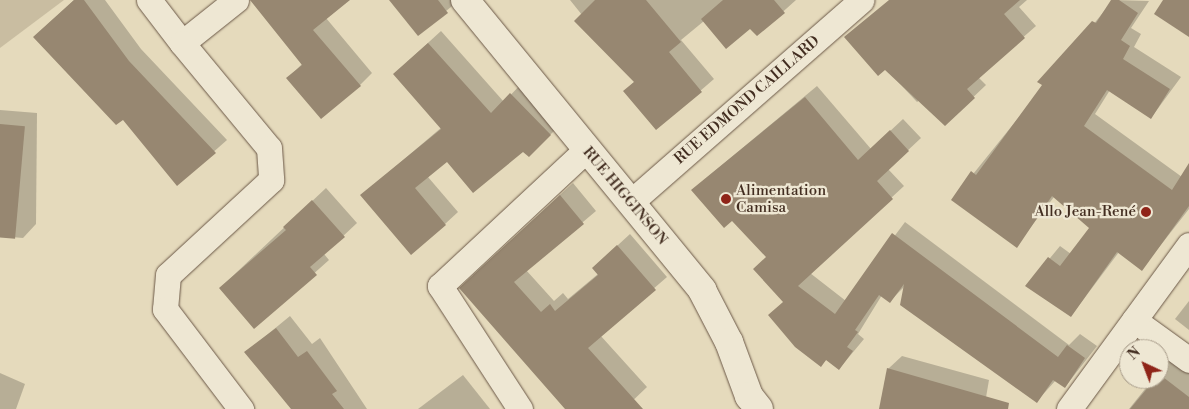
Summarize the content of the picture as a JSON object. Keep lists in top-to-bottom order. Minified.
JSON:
{"streets":{"street":["RUE EDMOND CAILLARD","RUE HIGGINSON"]},"crossings":[["RUE EDMOND CAILLARD","RUE HIGGINSON"]],"places":["Alimentation Camisa","Allo Jean-René"],"north":"top left"}
